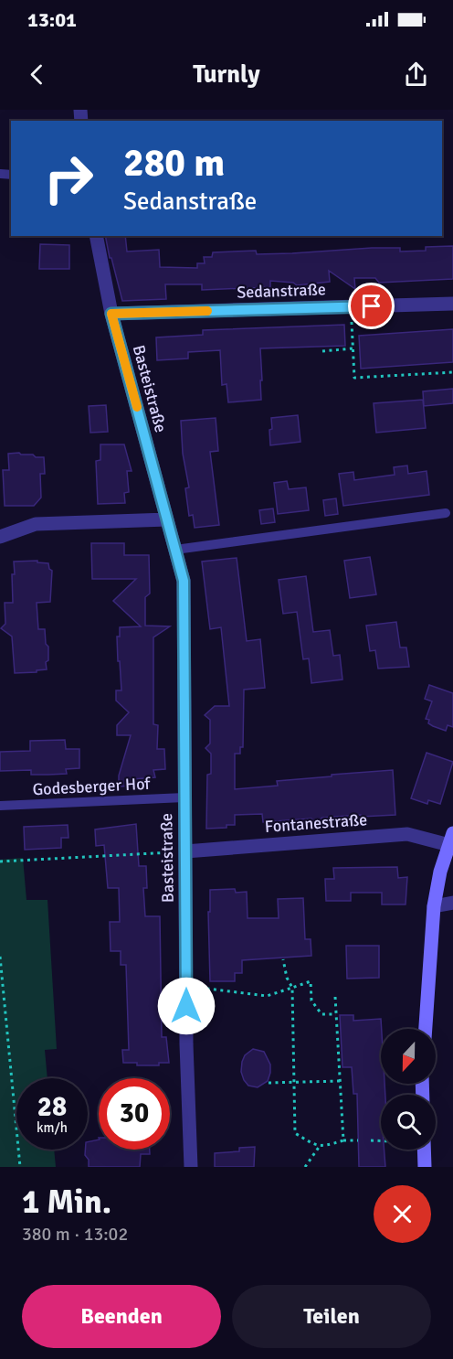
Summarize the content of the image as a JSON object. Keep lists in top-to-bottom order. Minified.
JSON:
{"streets":{"street":["Sedanstraße","Basteistraße","Fontanestraße"],"lane":["Godesberger Hof"]},"crossings":[["Sedanstraße","Basteistraße"],["Basteistraße","Godesberger Hof"],["Basteistraße","Fontanestraße"]],"north":"bottom","page":{"status":"13:01","header":"Turnly","turn":["280 m","Sedanstraße"],"speed":"28 km/h","limit":"30","heading":["1 Min.","380 m · 13:02"],"buttons":["Beenden","Teilen"]}}
